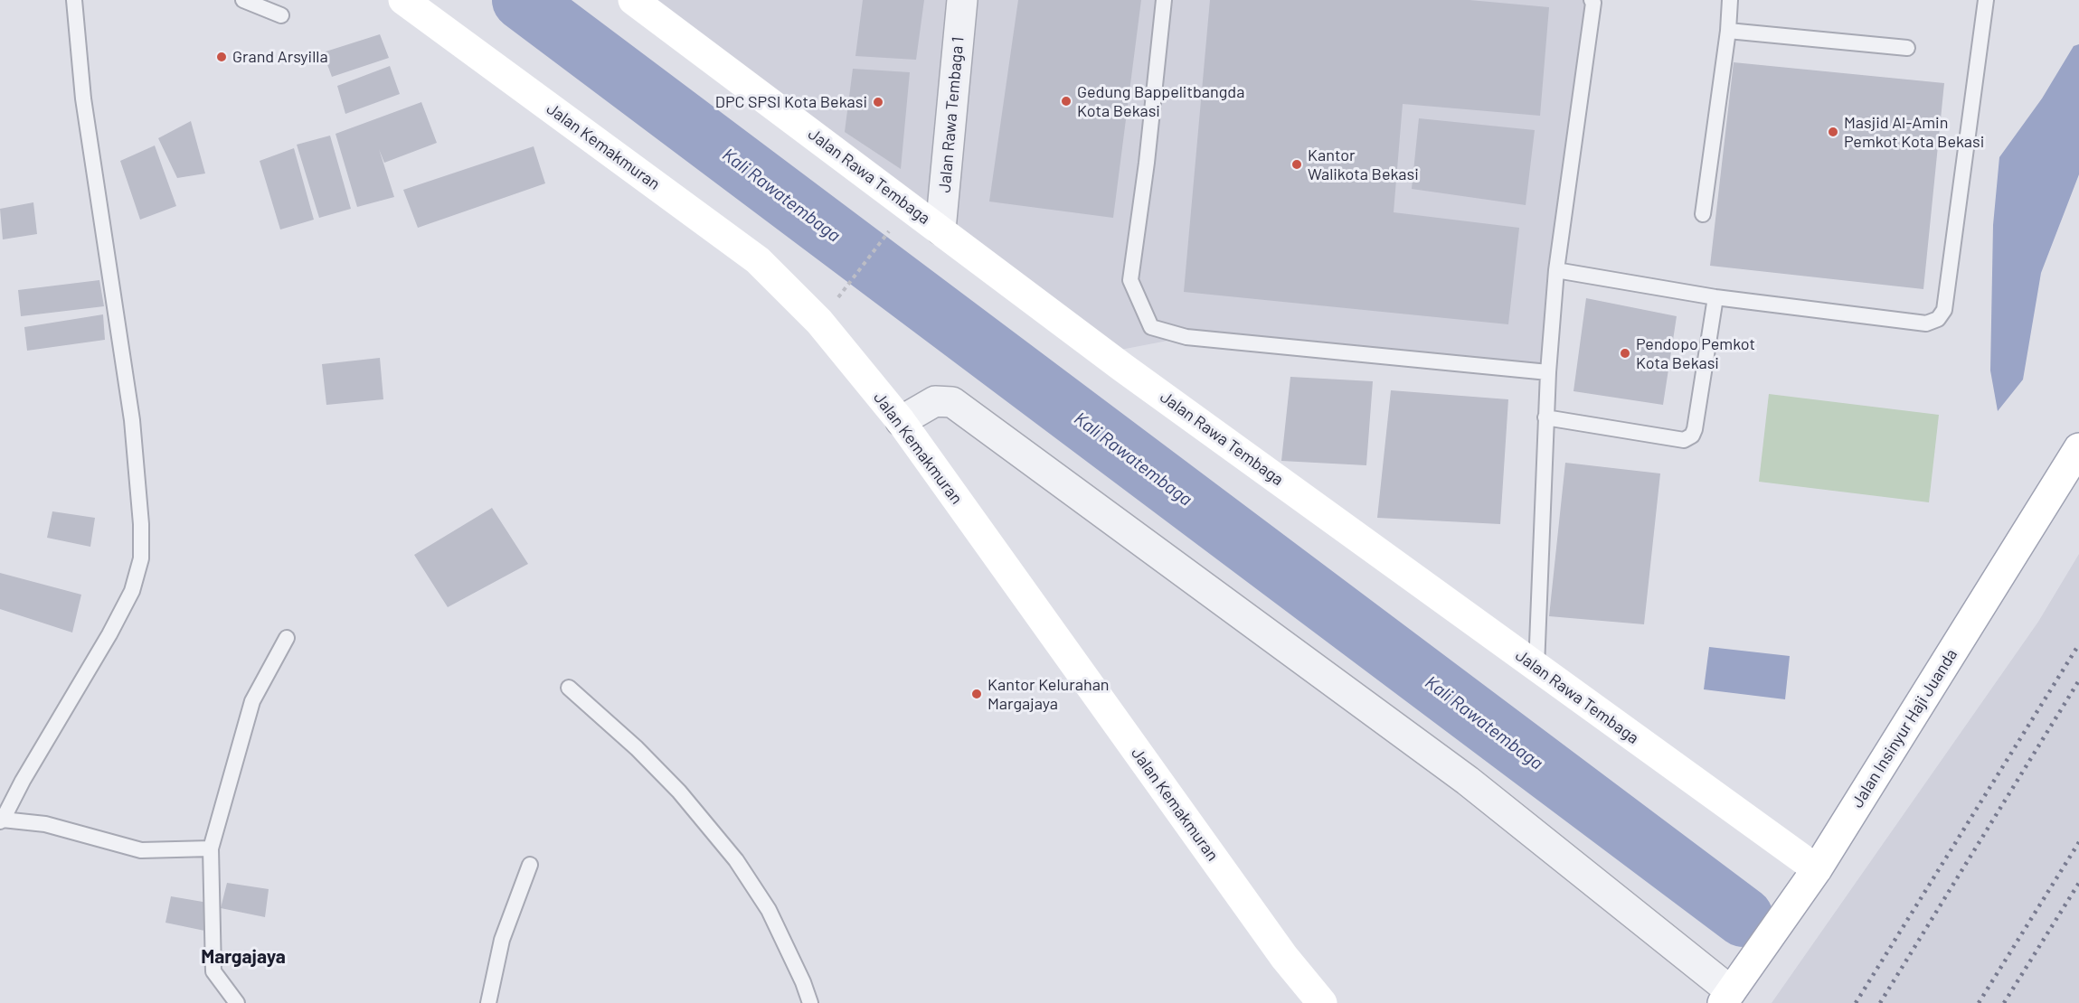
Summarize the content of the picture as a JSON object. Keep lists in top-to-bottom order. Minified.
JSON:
{"streets":{"street":["Jalan Rawa Tembaga 1","Jalan Kemakmuran","Jalan Rawa Tembaga","Jalan Insinyur Haji Juanda"]},"crossings":[["Jalan Rawa Tembaga 1","Jalan Rawa Tembaga"],["Jalan Rawa Tembaga","Jalan Insinyur Haji Juanda"]],"districts":["Margajaya"],"water":["Kali Rawatembaga"],"places":["Grand Arsyilla","Gedung Bappelitbangda Kota Bekasi","DPC SPSI Kota Bekasi","Masjid Al-Amin Pemkot Kota Bekasi","Kantor Walikota Bekasi","Pendopo Pemkot Kota Bekasi","Kantor Kelurahan Margajaya"]}
